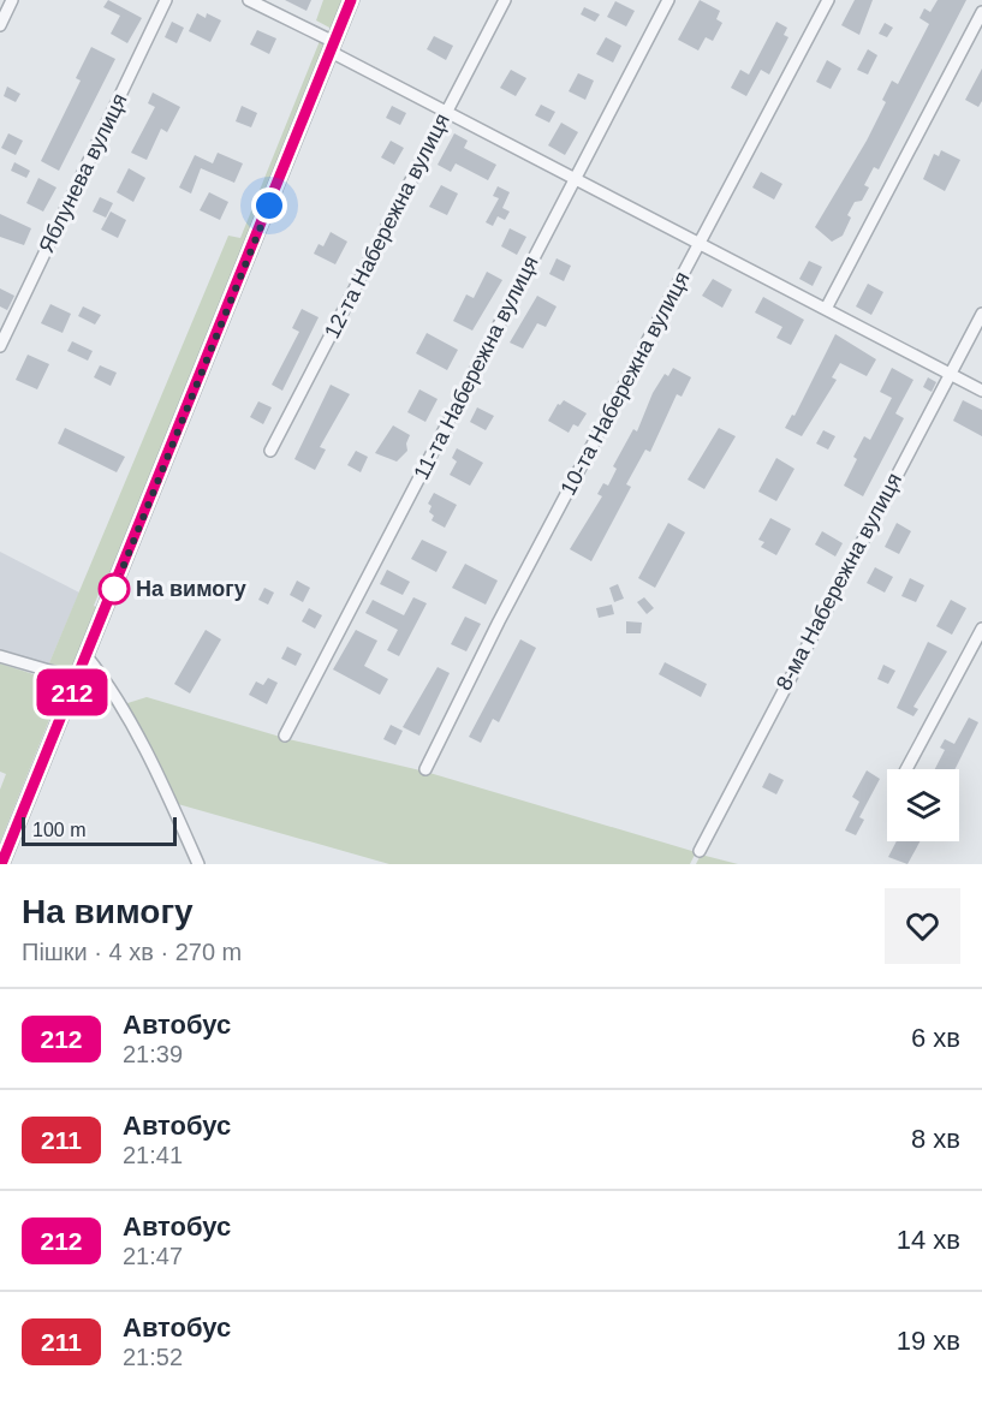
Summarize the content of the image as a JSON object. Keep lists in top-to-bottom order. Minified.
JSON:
{"streets":{"street":["Яблунева вулиця","12-та Набережна вулиця","11-та Набережна вулиця","10-та Набережна вулиця","8-ма Набережна вулиця"]},"places":["На вимогу"],"lines":["bus line 212"],"scale_bar":"100 m","page":{"on_map":"212","scale":"100 m","heading":["На вимогу","Пішки · 4 хв · 270 m"],"list":[{"mark":"212","name":"Автобус","note":"21:39","value":"6 хв"},{"mark":"211","name":"Автобус","note":"21:41","value":"8 хв"},{"mark":"212","name":"Автобус","note":"21:47","value":"14 хв"},{"mark":"211","name":"Автобус","note":"21:52","value":"19 хв"}]}}
